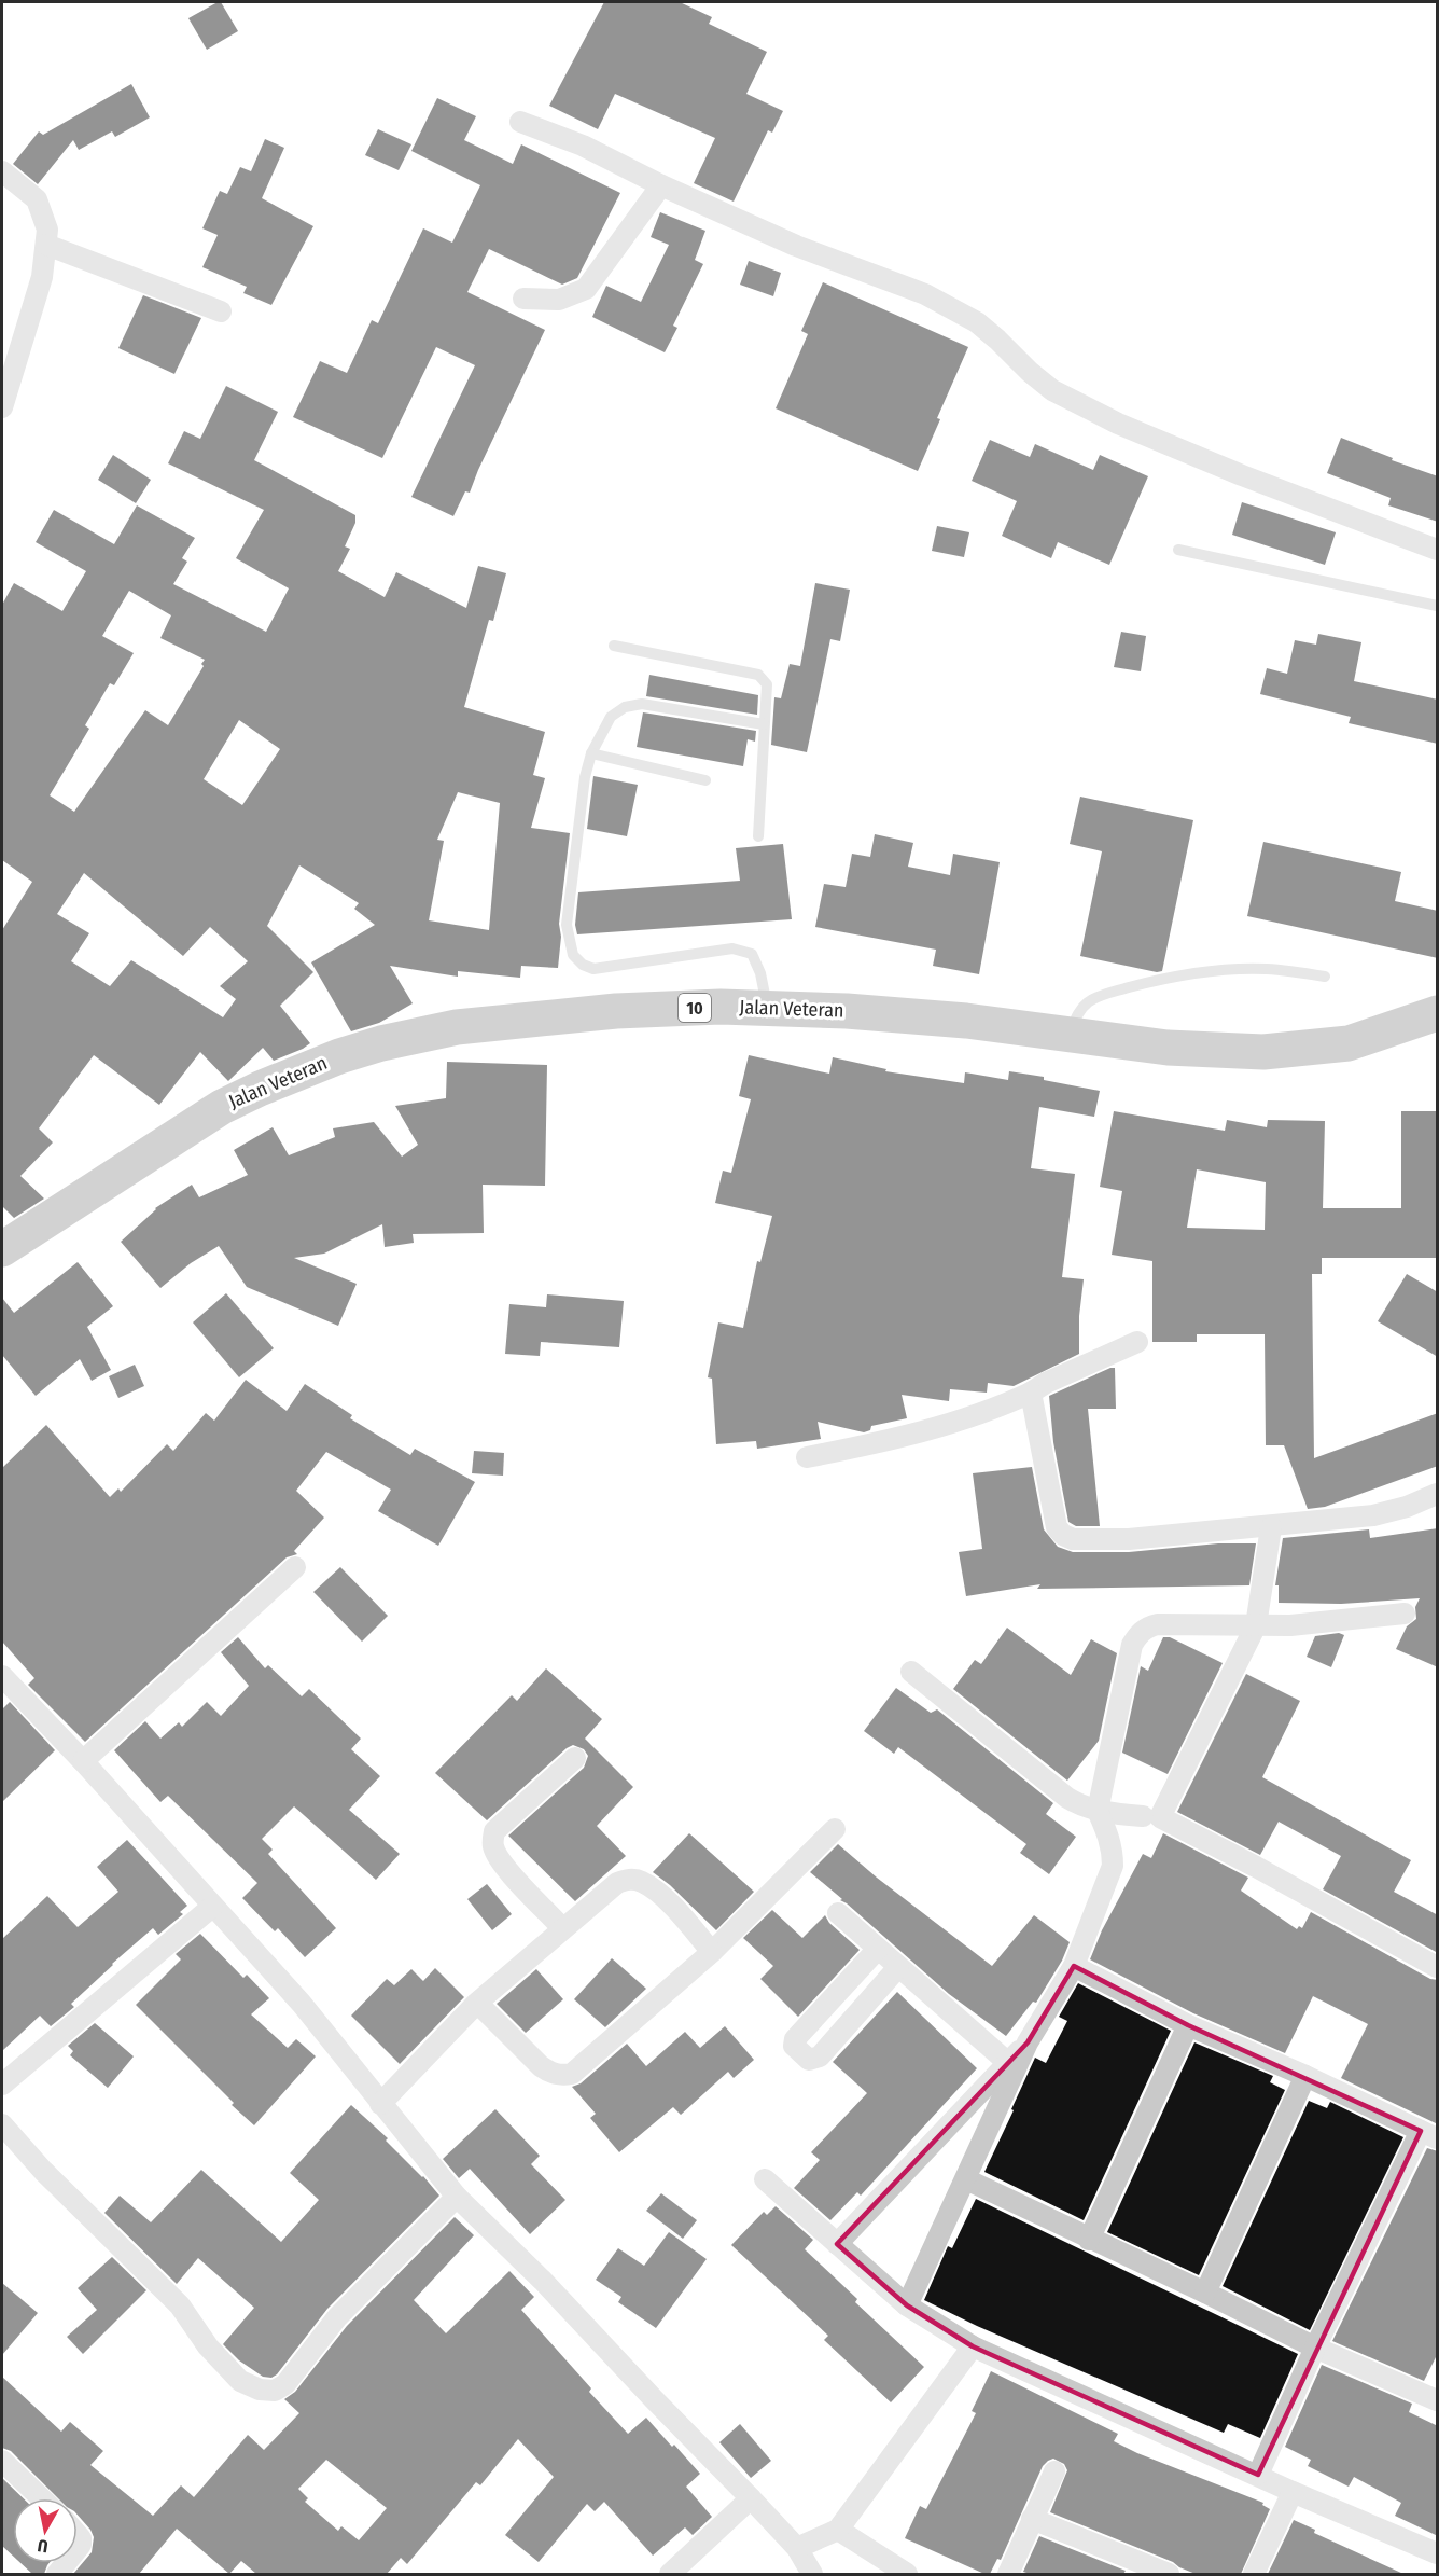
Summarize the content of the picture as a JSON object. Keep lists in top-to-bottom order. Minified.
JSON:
{"streets":{"highway":["10","Jalan Veteran"]},"north":"bottom"}
